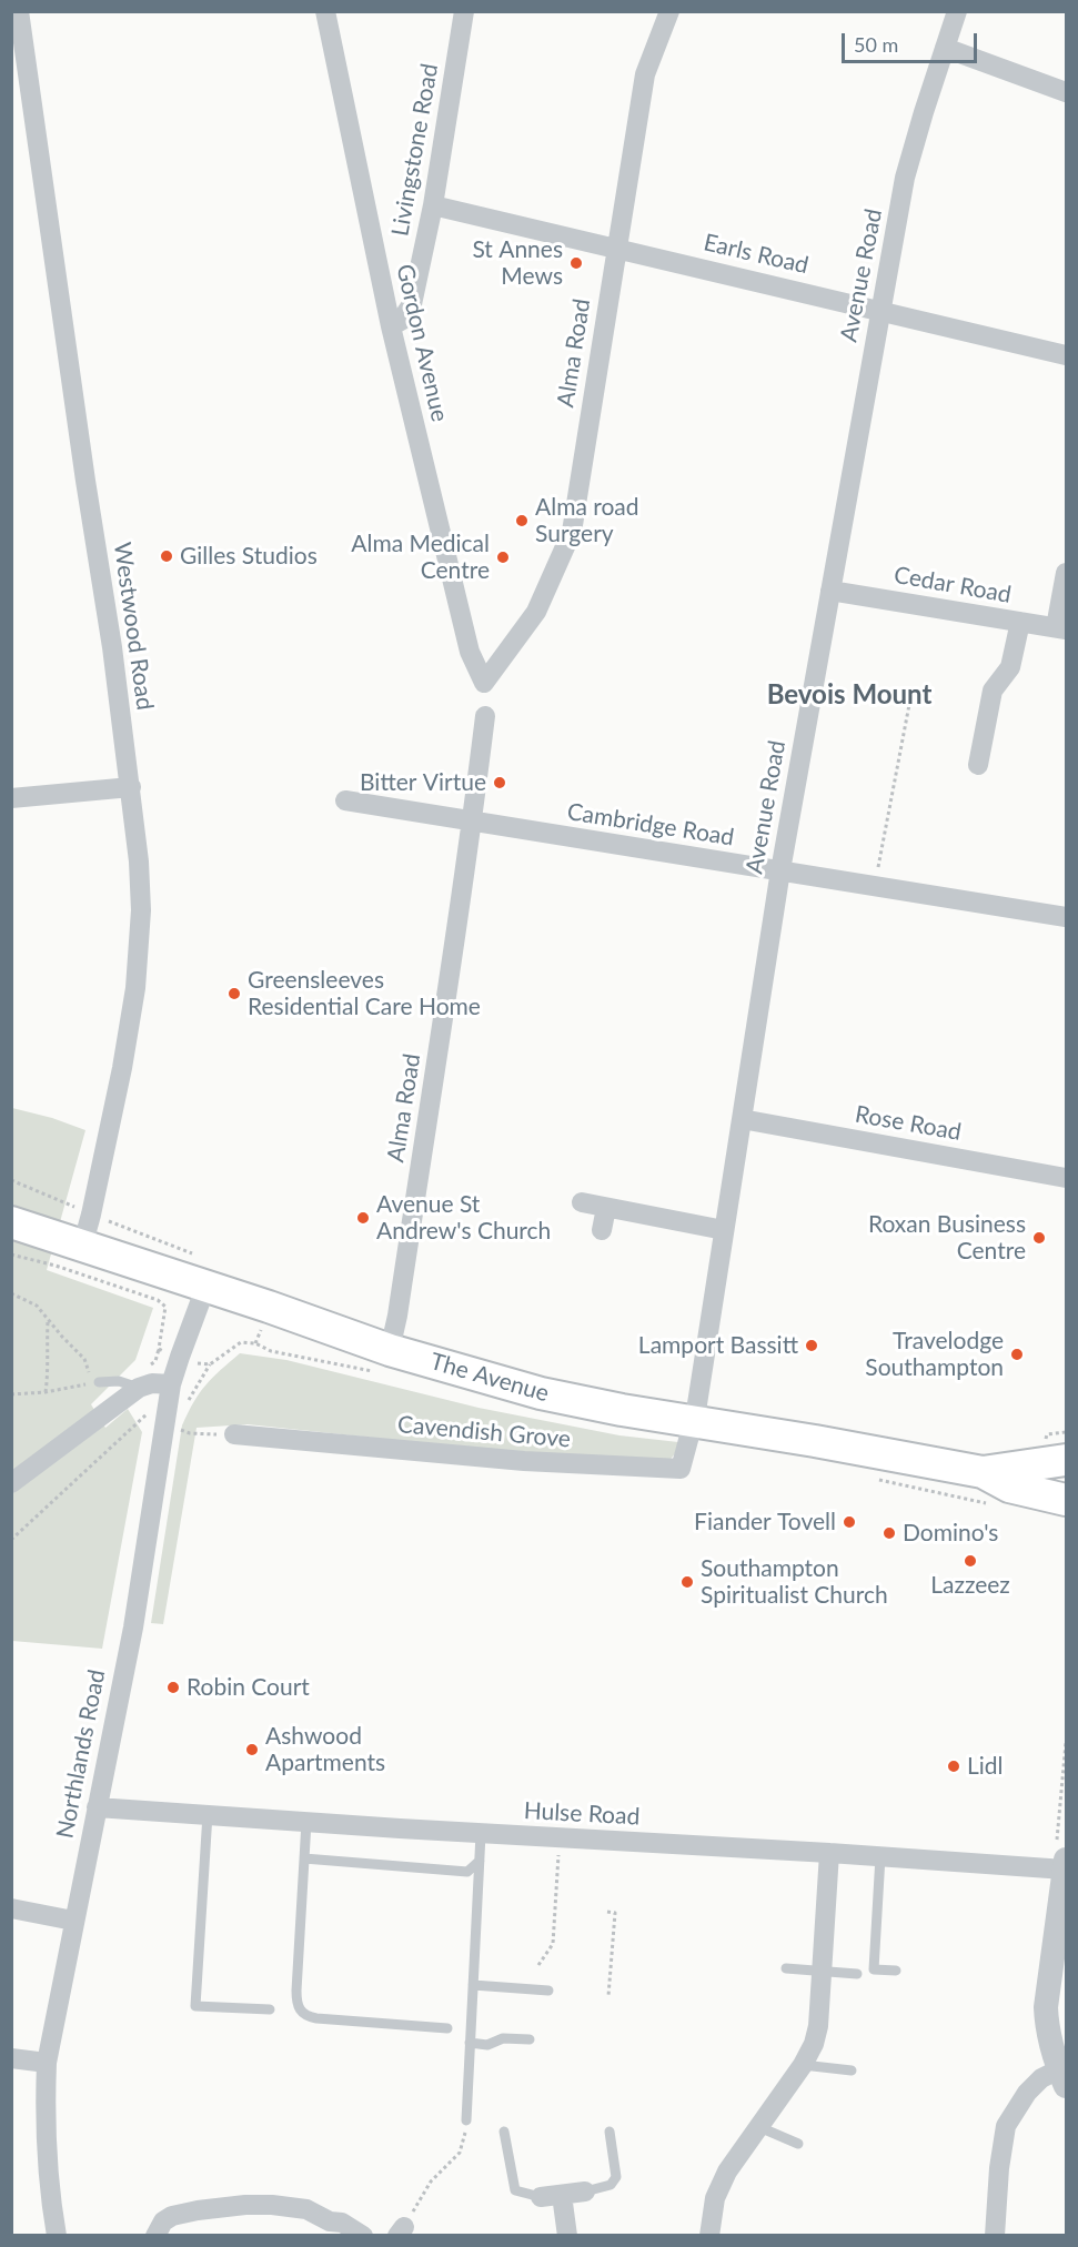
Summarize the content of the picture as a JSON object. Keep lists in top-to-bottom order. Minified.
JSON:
{"streets":{"main road":["The Avenue"],"street":["Livingstone Road","Earls Road","Avenue Road","Gordon Avenue","Alma Road","Cedar Road","Westwood Road","Cambridge Road","Rose Road","Cavendish Grove","Northlands Road","Hulse Road"]},"crossings":[["Livingstone Road","Earls Road"],["Livingstone Road","Gordon Avenue"],["Earls Road","Avenue Road"],["Earls Road","Alma Road"],["Avenue Road","Cedar Road"],["Avenue Road","Cambridge Road"],["Avenue Road","Rose Road"],["Avenue Road","The Avenue"],["Avenue Road","Cavendish Grove"],["Gordon Avenue","Alma Road"],["Alma Road","Cambridge Road"],["Alma Road","The Avenue"],["Westwood Road","The Avenue"],["The Avenue","Cavendish Grove"],["The Avenue","Northlands Road"],["Northlands Road","Hulse Road"]],"districts":["Bevois Mount"],"places":["St Annes Mews","Alma road Surgery","Gilles Studios","Alma Medical Centre","Bitter Virtue","Greensleeves Residential Care Home","Avenue St Andrew's Church","Roxan Business Centre","Lamport Bassitt","Travelodge Southampton","Fiander Tovell","Domino's","Lazzeez","Southampton Spiritualist Church","Robin Court","Ashwood Apartments","Lidl"],"scale_bar":"50 m"}
